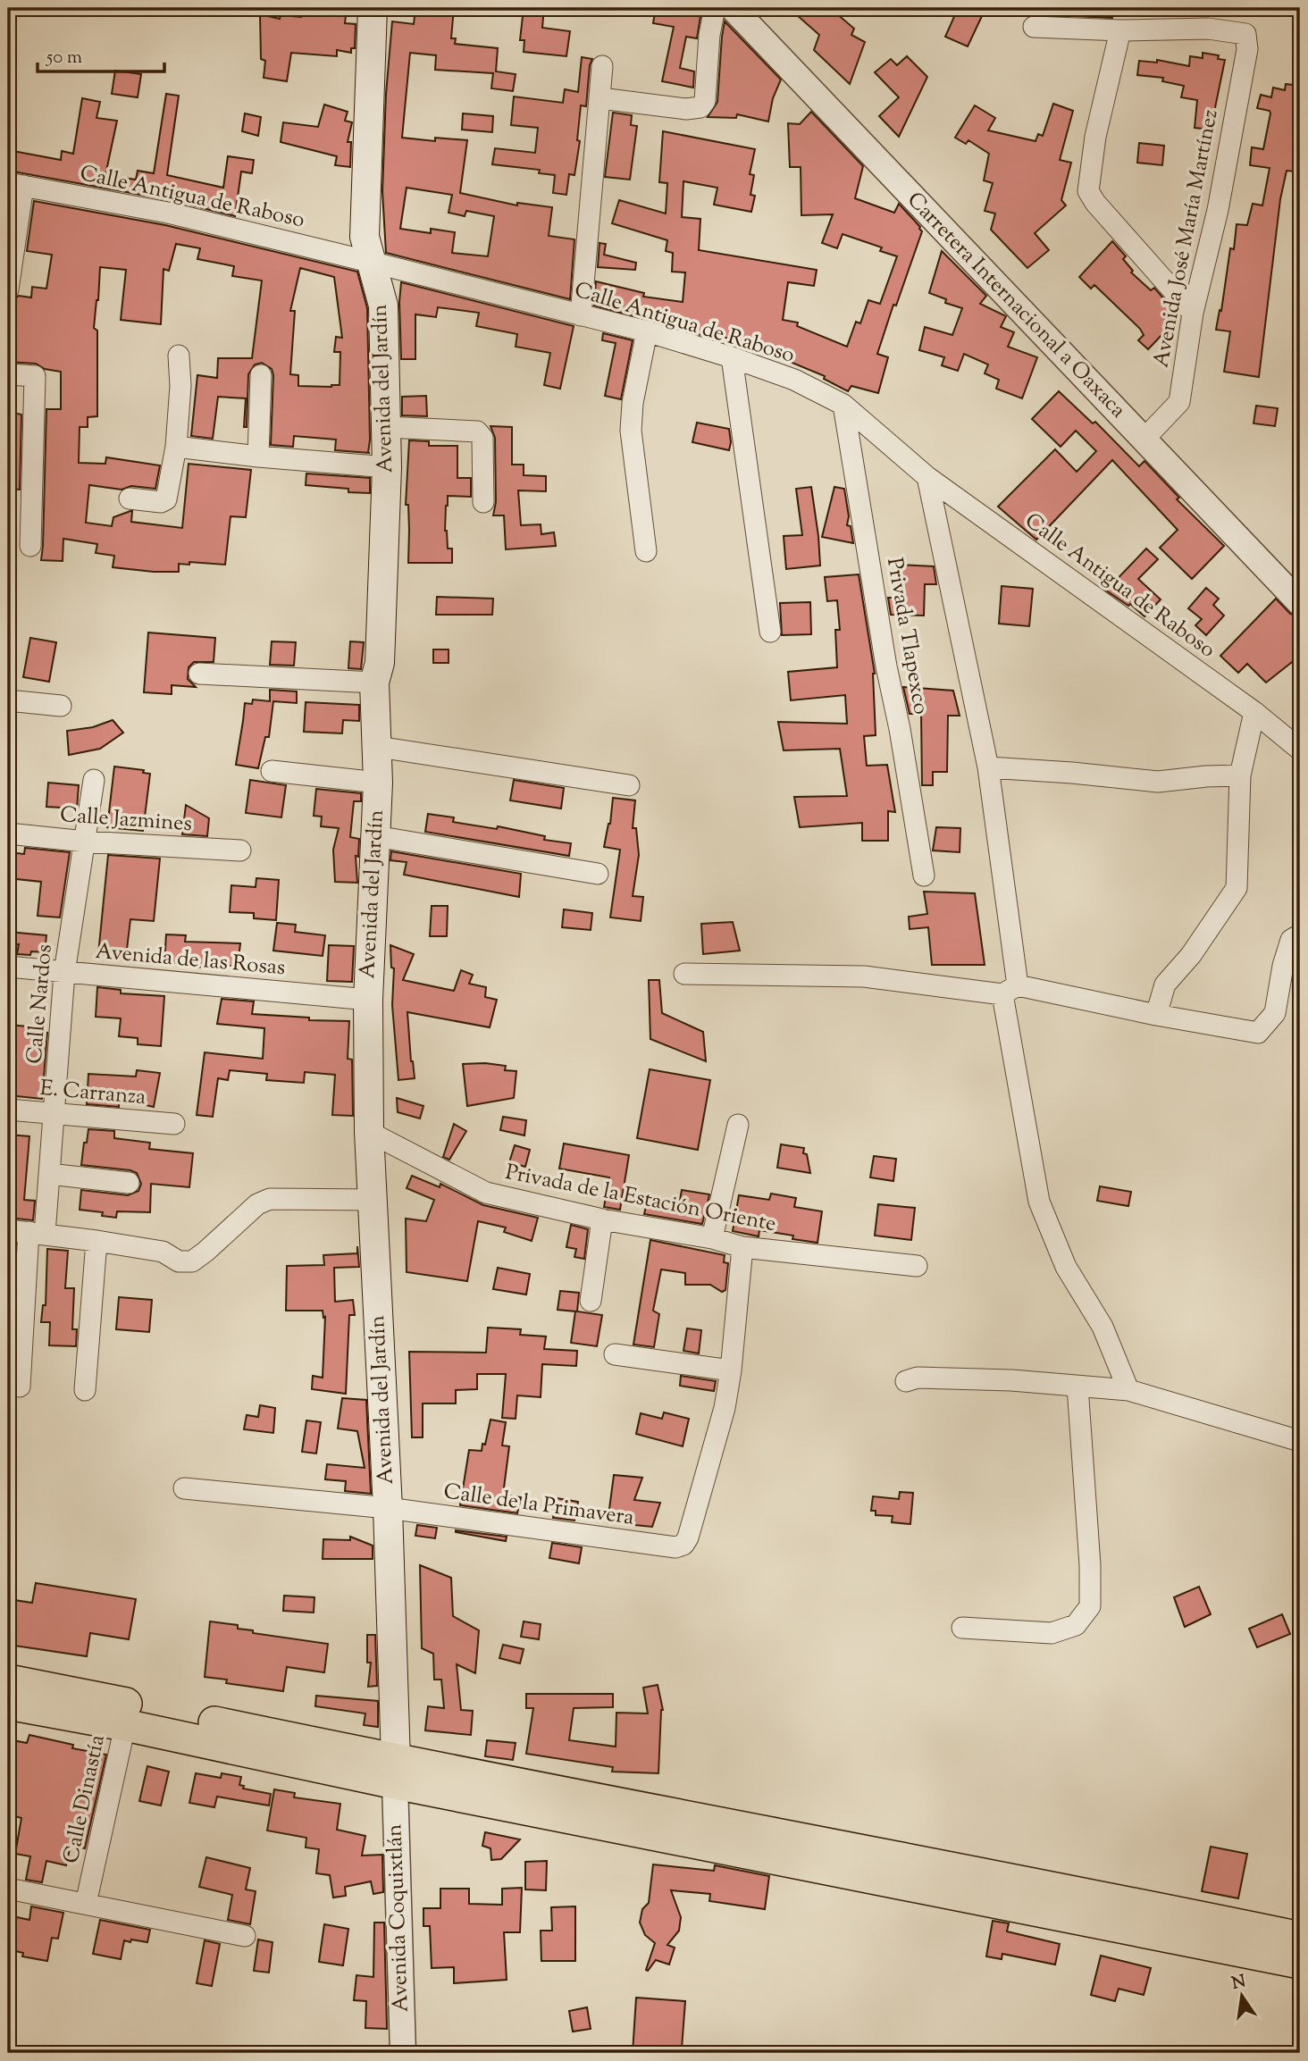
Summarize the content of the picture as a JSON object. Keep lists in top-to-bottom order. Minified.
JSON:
{"streets":{"main road":["Avenida del Jardín"],"street":["Calle Antigua de Raboso","Avenida José María Martínez","Carretera Internacional a Oaxaca","Privada Tlapexco","Calle Jazmines","Avenida de las Rosas","Calle Nardos","E. Carranza","Privada de la Estación Oriente","Calle de la Primavera","Calle Dinastía","Avenida Coquixtlán"]},"crossings":[["Calle Antigua de Raboso","Avenida del Jardín"],["Calle Antigua de Raboso","Privada Tlapexco"],["Avenida José María Martínez","Carretera Internacional a Oaxaca"],["Avenida del Jardín","Avenida de las Rosas"],["Avenida del Jardín","Privada de la Estación Oriente"],["Avenida del Jardín","Calle de la Primavera"],["Avenida del Jardín","Avenida Coquixtlán"],["Calle Jazmines","Calle Nardos"],["Avenida de las Rosas","Calle Nardos"],["Calle Nardos","E. Carranza"]],"scale_bar":"50 m","north":"top"}
